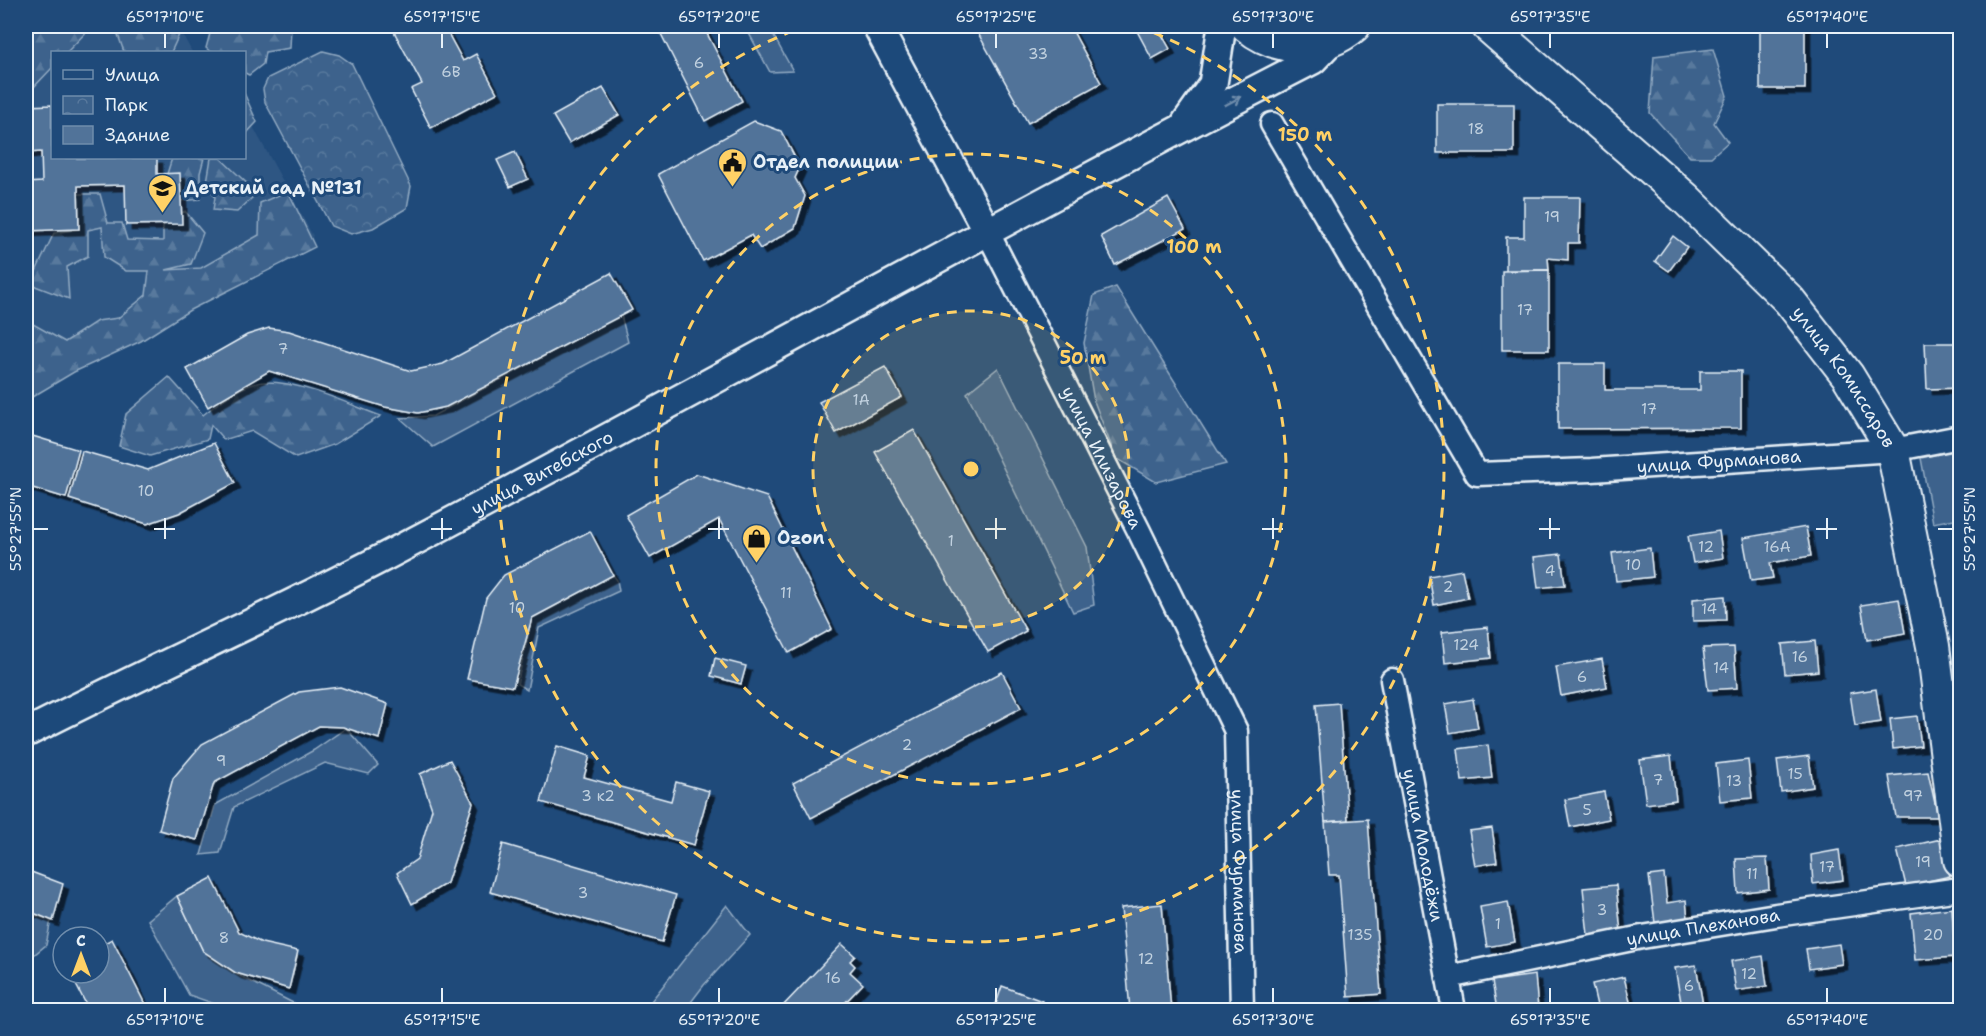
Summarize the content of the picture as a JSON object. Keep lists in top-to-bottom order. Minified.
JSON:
{"streets":{"main road":["улица Комиссаров"],"street":["улица Илизарова","улица Фурманова","улица Витебского","улица Молодёжи","улица Плеханова"]},"crossings":[["улица Комиссаров","улица Фурманова"],["улица Илизарова","улица Фурманова"],["улица Илизарова","улица Витебского"],["улица Молодёжи","улица Плеханова"]],"places":{"public building":["Отдел полиции"],"school or university":["Детский сад №131"],"shop":["Ozon"]},"house_numbers":["33","6","6В","18","19","17","7","1А","17","10","1","12","16А","10","4","2","11","10","14","124","16","14","6","2","9","15","7","13","3 к2","97","5","19","17","11","3","3","1","135","20","8","12","12","16","6"],"legend":["Улица","Парк","Здание"],"north":"top","coordinates":["65°17'10\"E","65°17'15\"E","65°17'20\"E","65°17'25\"E","65°17'30\"E","65°17'35\"E","65°17'40\"E","55°27'55\"N"],"rings":["150 m","100 m","50 m"]}
